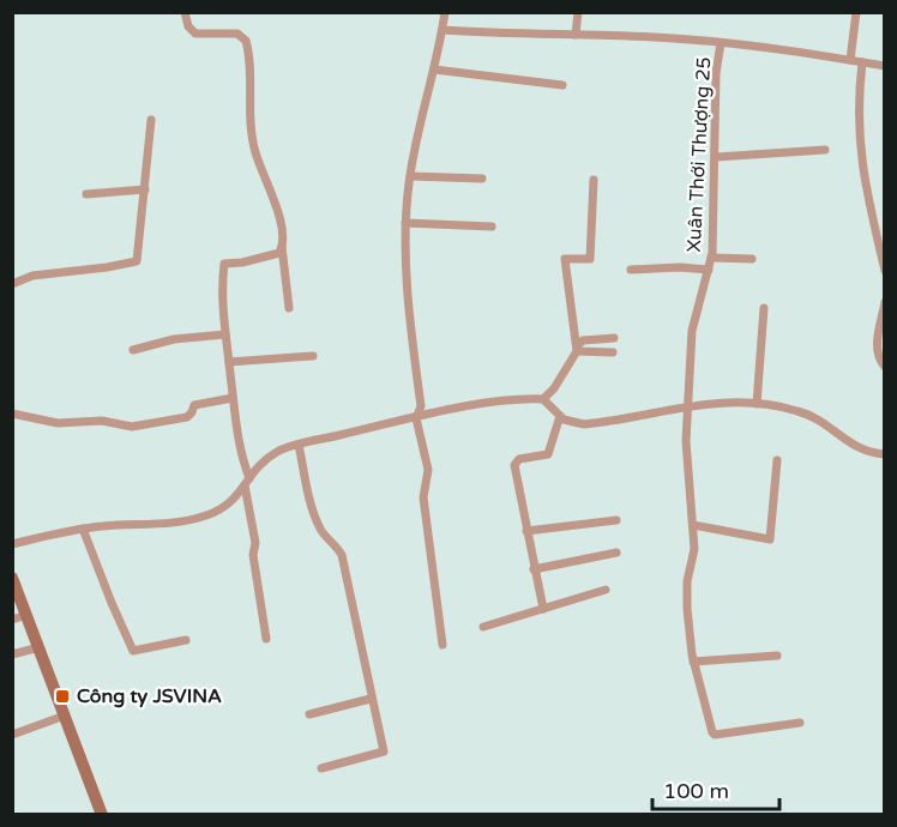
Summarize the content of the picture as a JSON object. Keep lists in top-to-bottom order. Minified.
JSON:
{"streets":{"street":["Xuân Thới Thượng 25"]},"places":{"transit":["Công ty JSVINA"]},"scale_bar":"100 m"}
